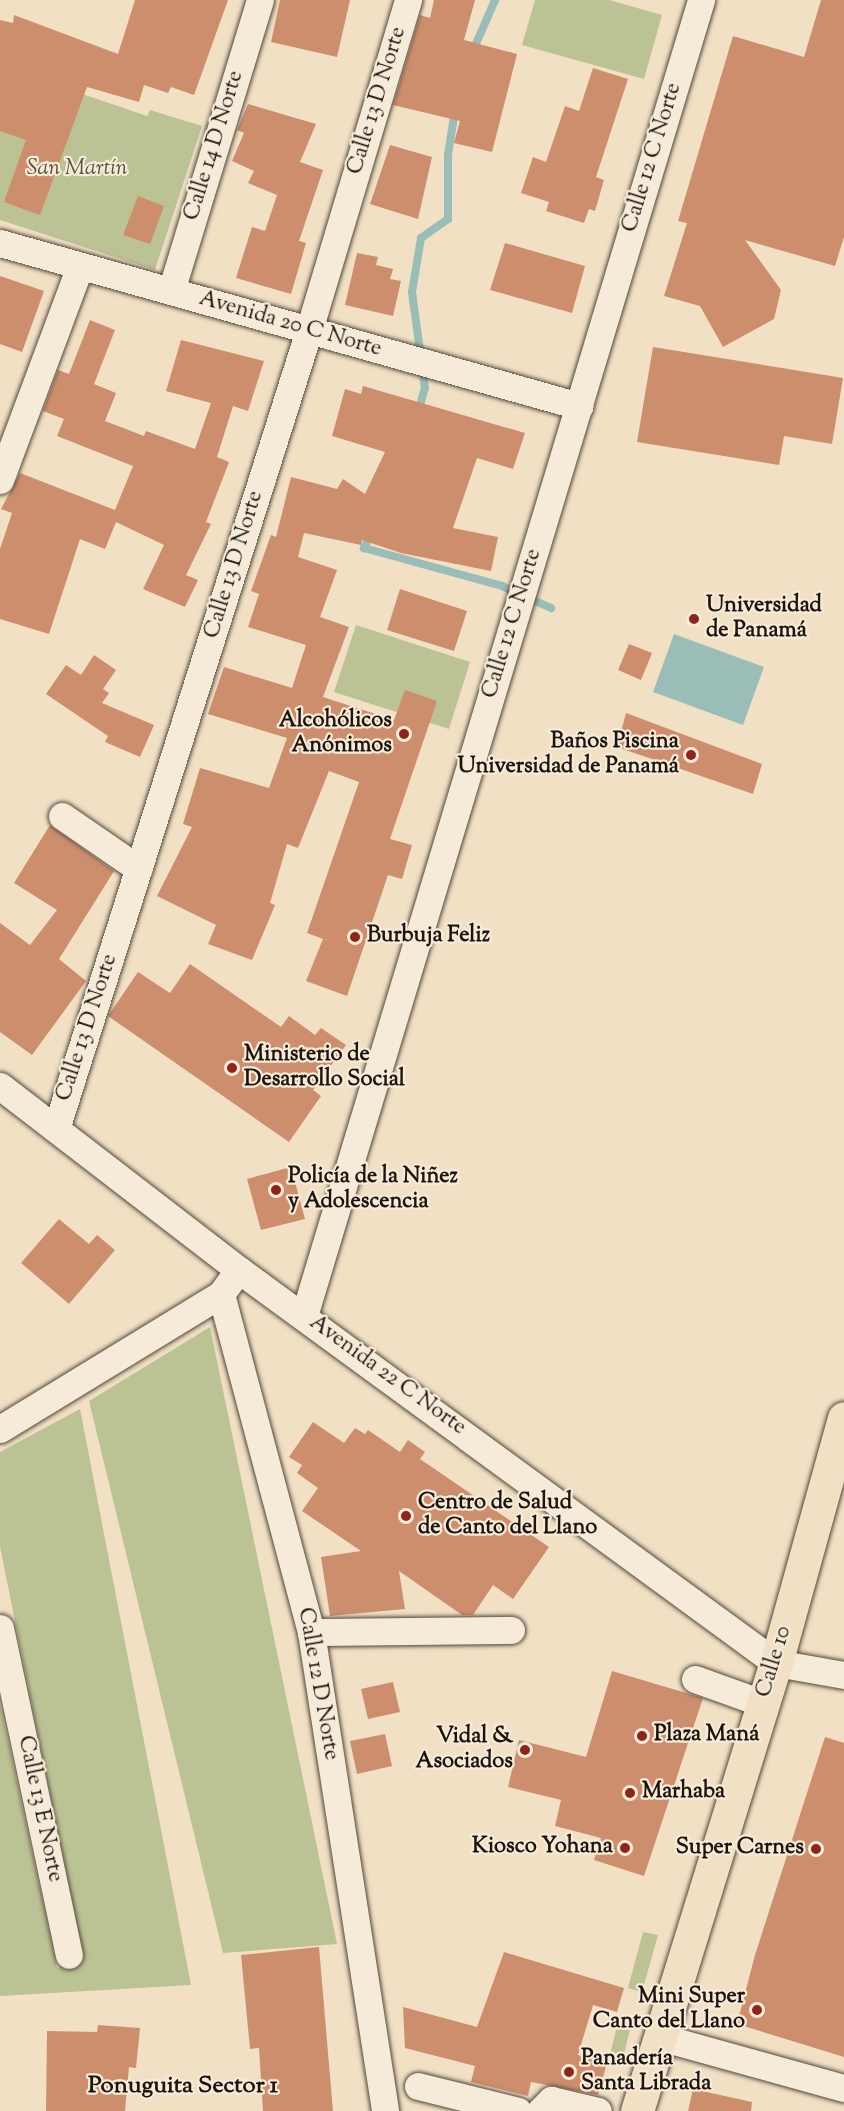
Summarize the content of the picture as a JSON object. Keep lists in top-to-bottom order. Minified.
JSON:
{"streets":{"main road":["Calle 10"],"street":["Calle 13 D Norte","Calle 14 D Norte","Calle 12 C Norte","Avenida 20 C Norte","Avenida 22 C Norte","Calle 12 D Norte","Calle 13 E Norte"]},"crossings":[["Calle 13 D Norte","Avenida 20 C Norte"],["Calle 13 D Norte","Avenida 22 C Norte"],["Calle 14 D Norte","Avenida 20 C Norte"],["Calle 12 C Norte","Avenida 20 C Norte"],["Calle 12 C Norte","Avenida 22 C Norte"],["Avenida 22 C Norte","Calle 10"]],"districts":["Ponuguita Sector 1"],"parks":["San Martín"],"places":["Universidad de Panamá","Alcohólicos Anónimos","Baños Piscina Universidad de Panamá","Burbuja Feliz","Ministerio de Desarrollo Social","Policía de la Niñez y Adolescencia","Centro de Salud de Canto del Llano","Plaza Maná","Vidal & Asociados","Marhaba","Kiosco Yohana","Super Carnes","Mini Super Canto del Llano","Panadería Santa Librada"]}
